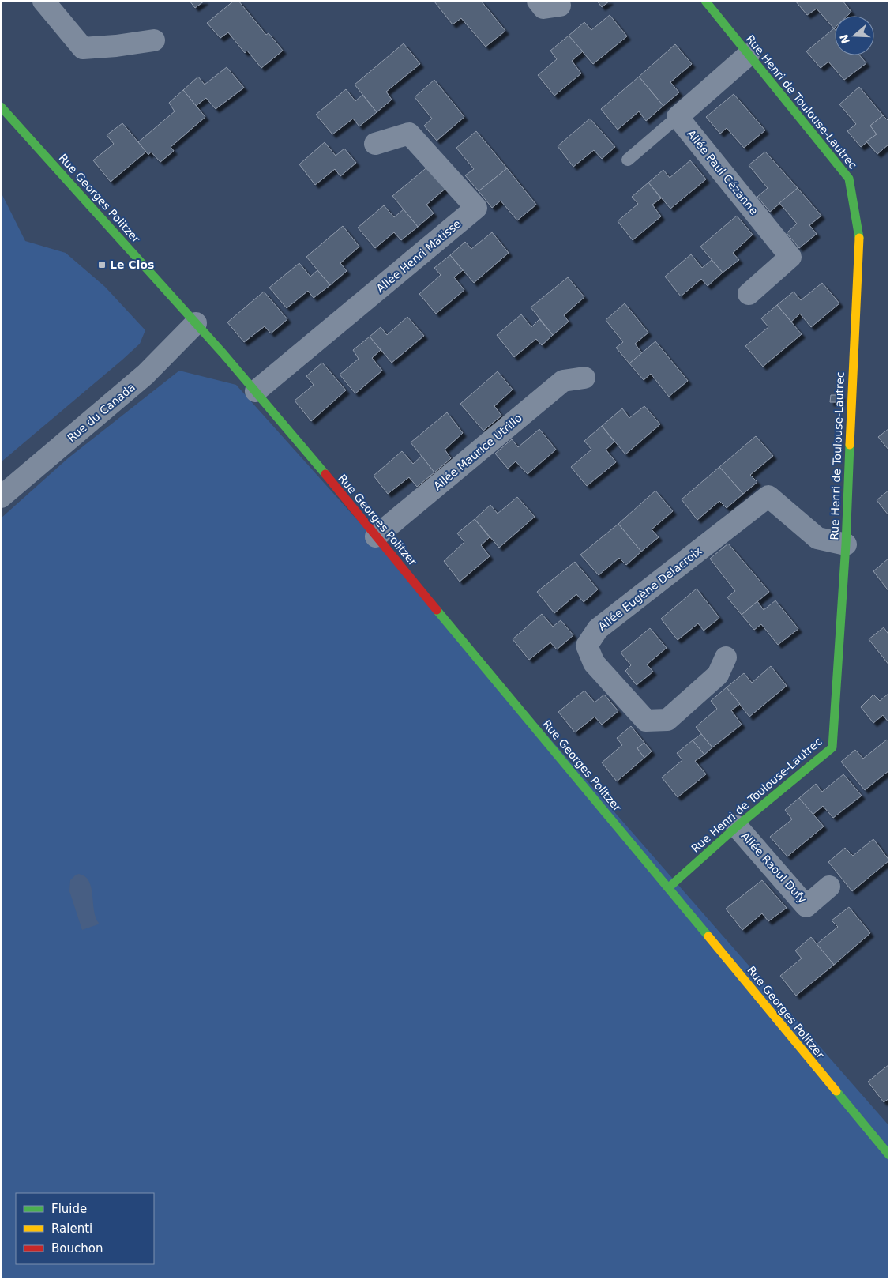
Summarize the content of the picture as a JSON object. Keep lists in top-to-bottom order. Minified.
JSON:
{"streets":{"street":["Rue Henri de Toulouse-Lautrec","Allée Paul Cézanne","Rue Georges Politzer","Allée Henri Matisse","Rue du Canada","Allée Maurice Utrillo","Allée Eugène Delacroix","Allée Raoul Dufy"]},"crossings":[["Rue Henri de Toulouse-Lautrec","Rue Georges Politzer"],["Rue Henri de Toulouse-Lautrec","Allée Eugène Delacroix"],["Rue Henri de Toulouse-Lautrec","Allée Raoul Dufy"],["Rue Georges Politzer","Allée Henri Matisse"],["Rue Georges Politzer","Rue du Canada"],["Rue Georges Politzer","Allée Maurice Utrillo"]],"places":{"transit":["Le Clos"]},"legend":["Fluide","Ralenti","Bouchon"],"north":"left"}
